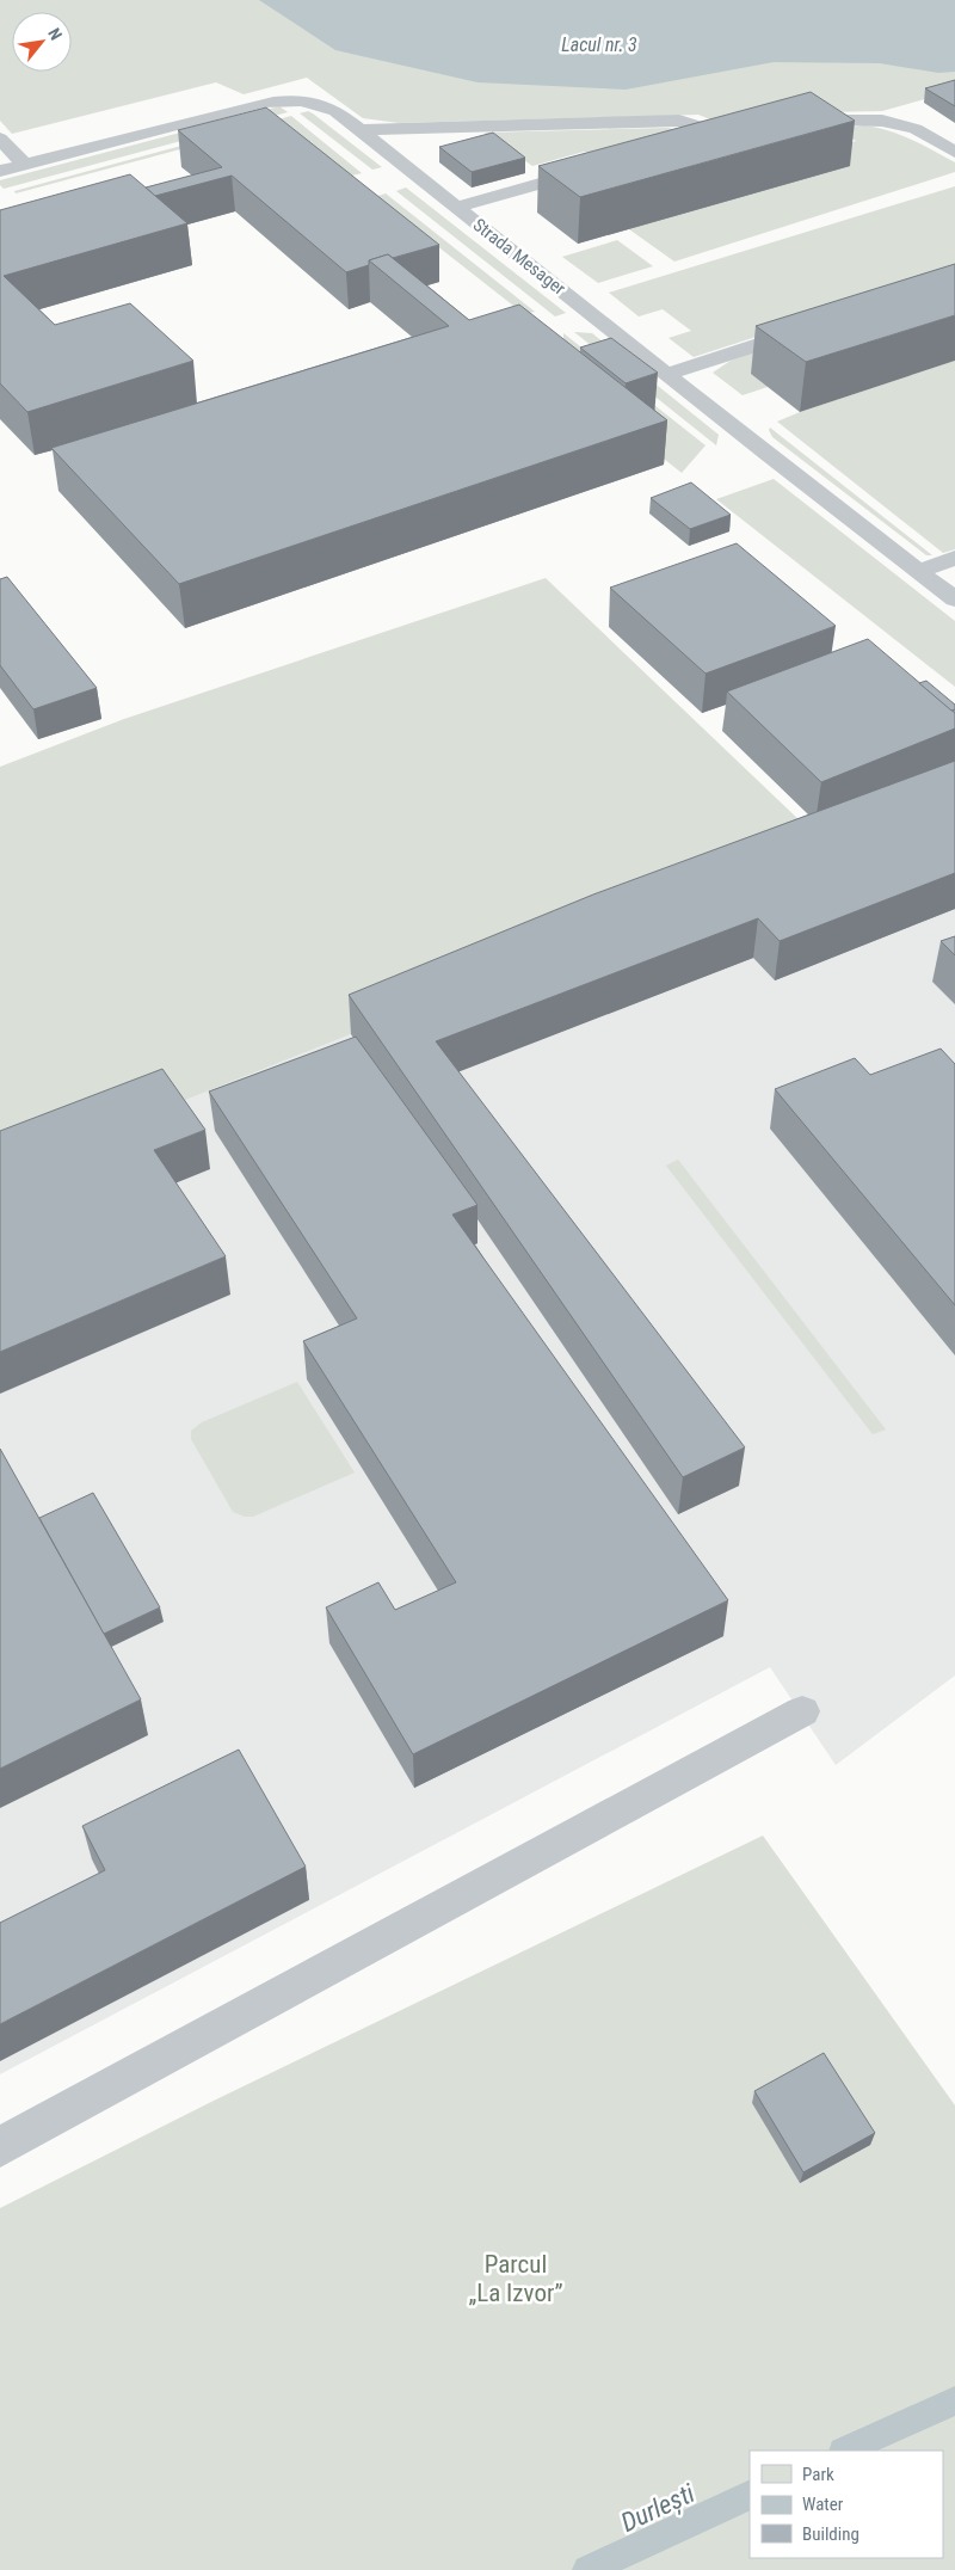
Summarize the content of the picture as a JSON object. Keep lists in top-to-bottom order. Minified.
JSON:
{"streets":{"lane":["Strada Mesager"]},"water":["Lacul nr. 3","Durlești"],"parks":["Parcul „La Izvor”"],"legend":["Park","Water","Building"],"north":"top right"}
